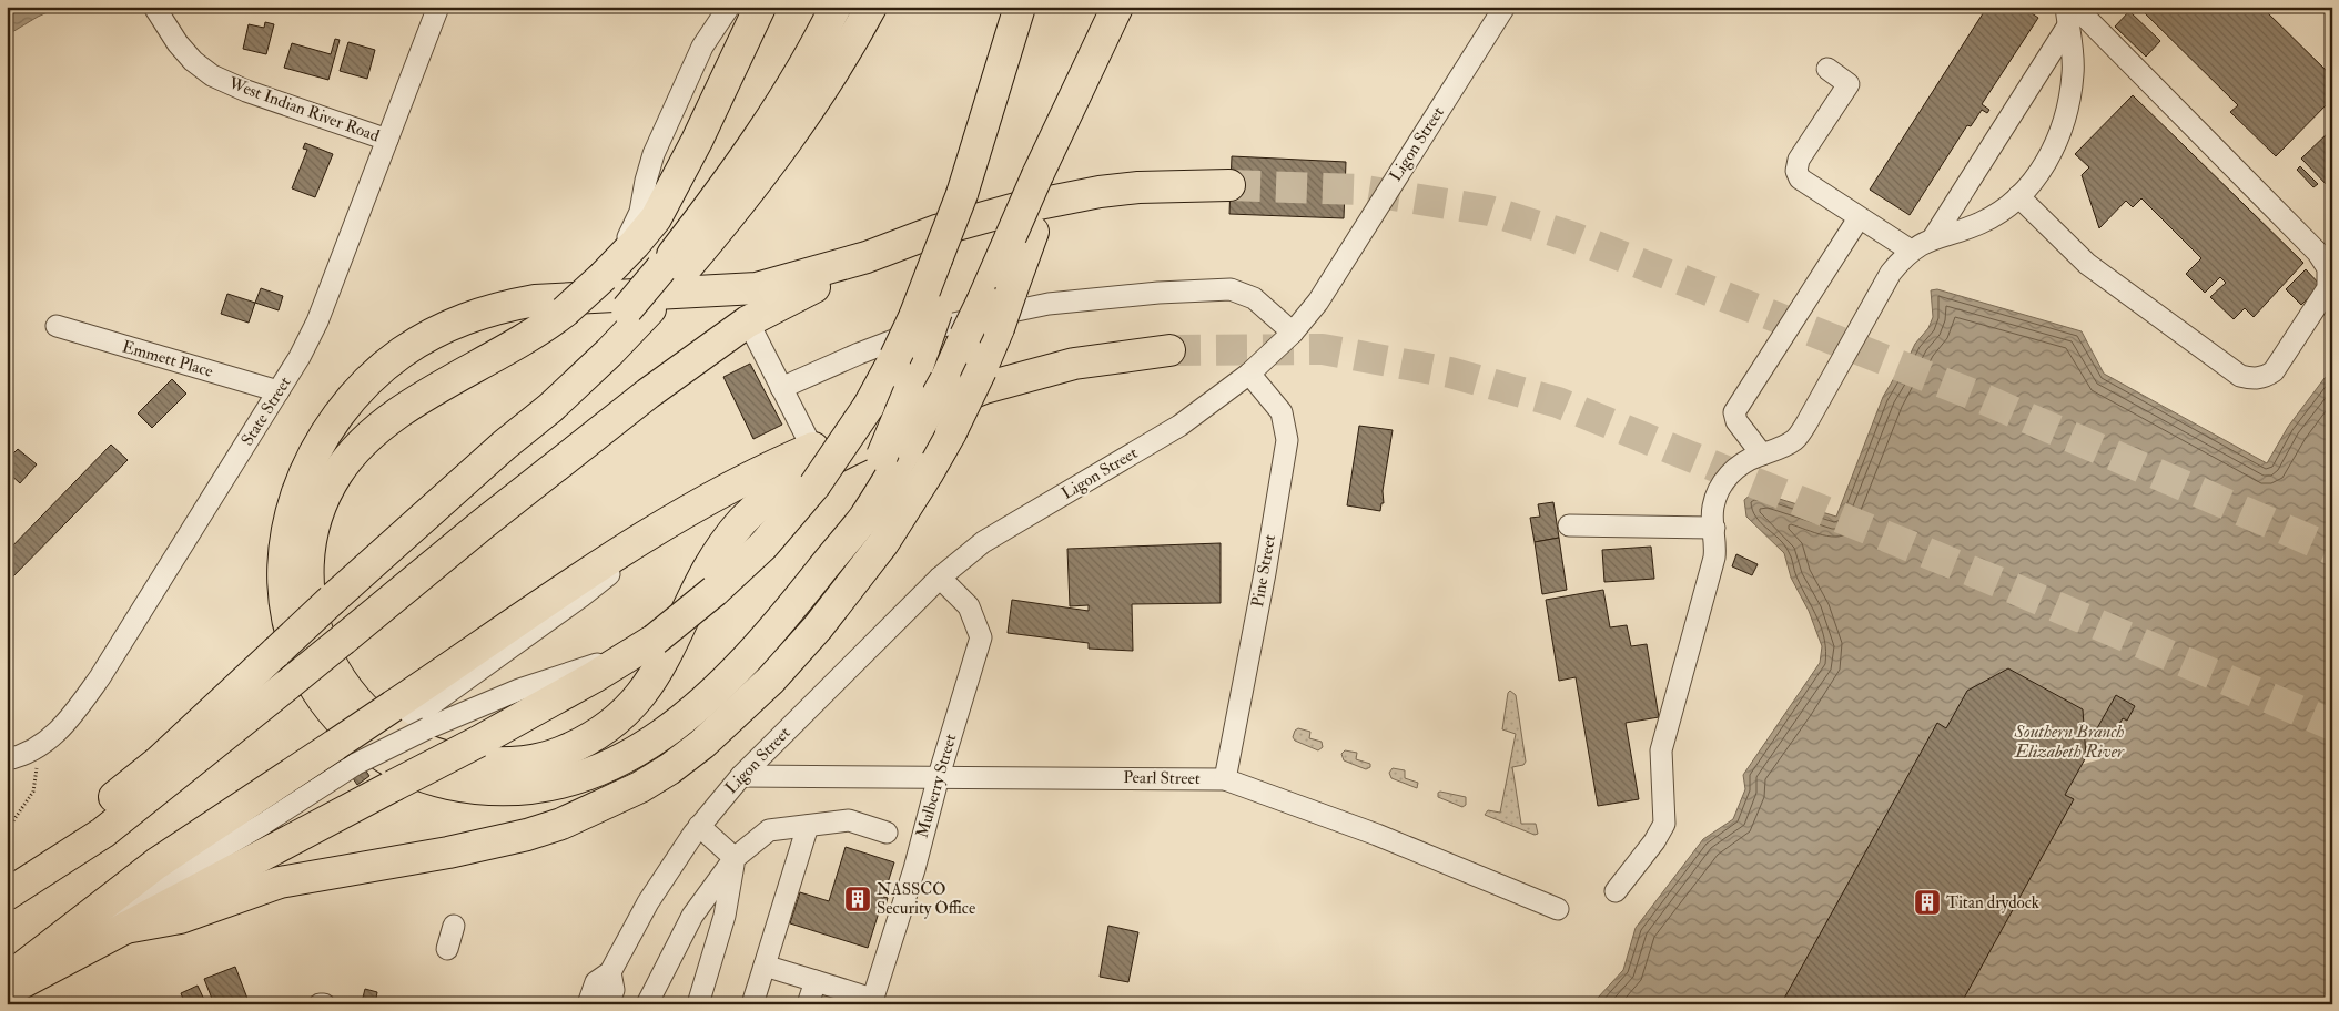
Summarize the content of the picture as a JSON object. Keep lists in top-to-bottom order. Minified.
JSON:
{"streets":{"street":["West Indian River Road","Ligon Street","Emmett Place","State Street","Pine Street","Pearl Street","Mulberry Street"]},"crossings":[["West Indian River Road","State Street"],["Ligon Street","Pine Street"],["Ligon Street","Pearl Street"],["Ligon Street","Mulberry Street"],["Emmett Place","State Street"],["Pine Street","Pearl Street"],["Pearl Street","Mulberry Street"]],"water":["Southern Branch Elizabeth River"],"places":{"building":["NASSCO Security Office","Titan drydock"]}}
